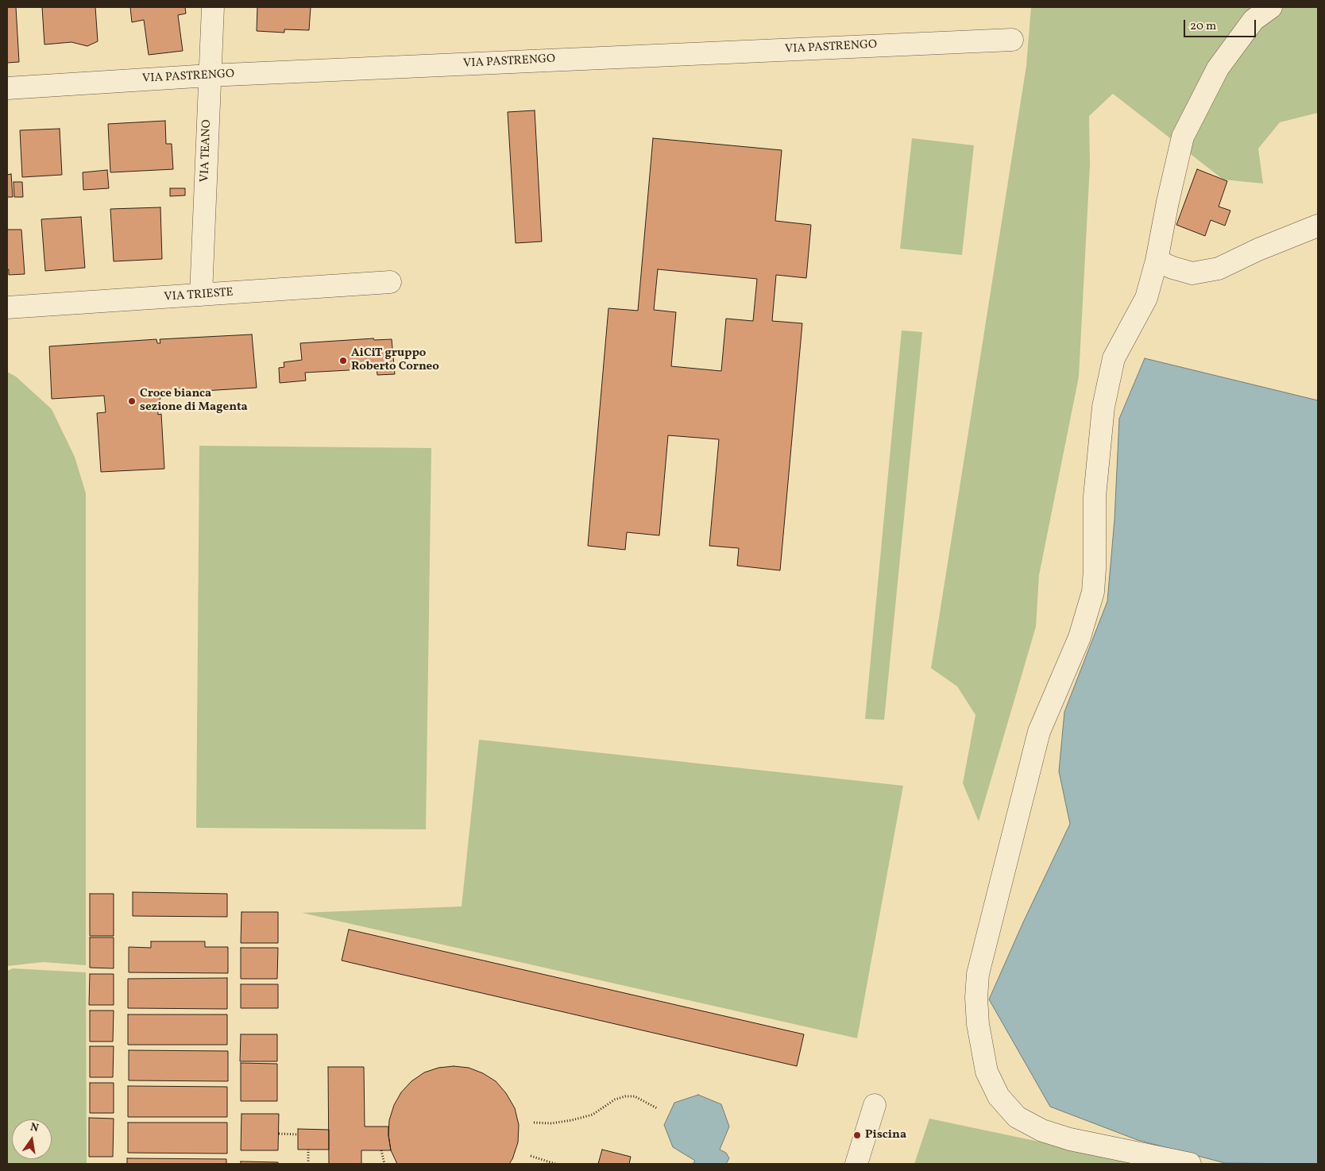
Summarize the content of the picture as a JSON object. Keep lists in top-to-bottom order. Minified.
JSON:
{"streets":{"street":["VIA PASTRENGO","VIA TEANO","VIA TRIESTE"]},"crossings":[["VIA PASTRENGO","VIA TEANO"],["VIA TEANO","VIA TRIESTE"]],"places":["AiCiT gruppo Roberto Corneo","Croce bianca sezione di Magenta","Piscina"],"scale_bar":"20 m","north":"top"}
